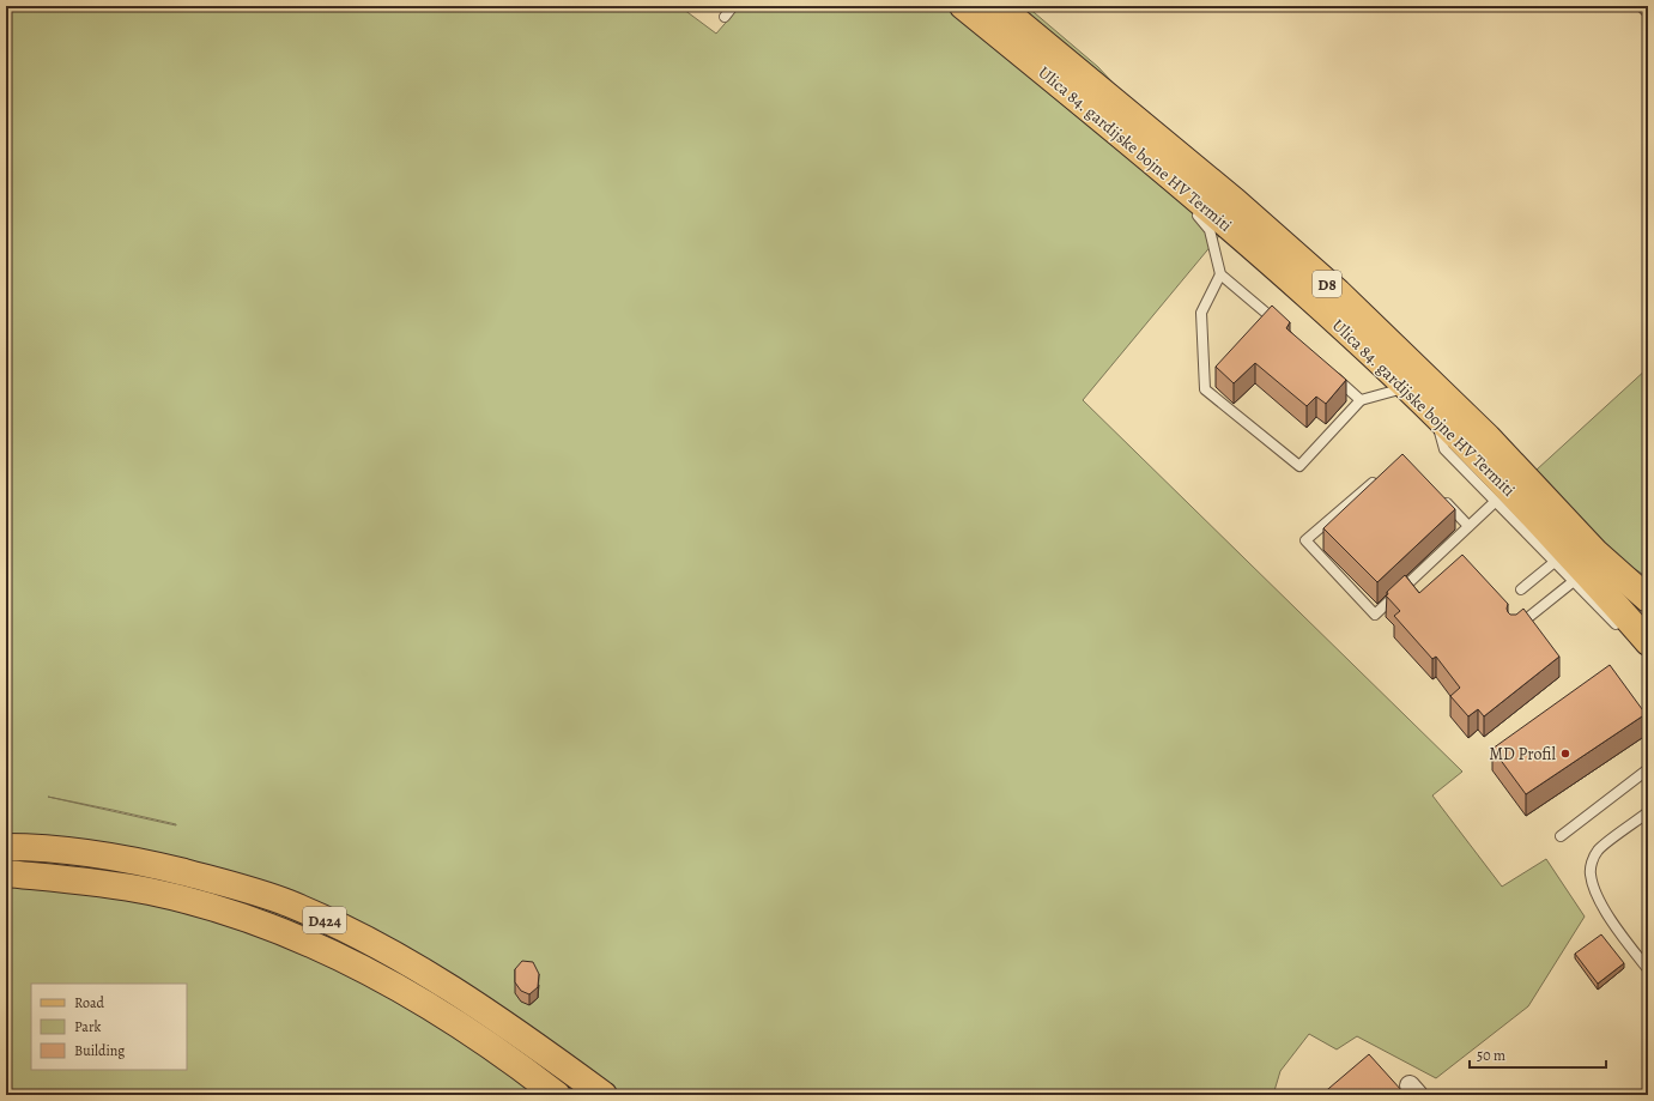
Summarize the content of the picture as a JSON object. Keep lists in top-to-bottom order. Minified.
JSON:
{"streets":{"main road":["Ulica 84. gardijske bojne HV Termiti","D8","D424"]},"places":["MD Profil"],"legend":["Road","Park","Building"],"scale_bar":"50 m"}
